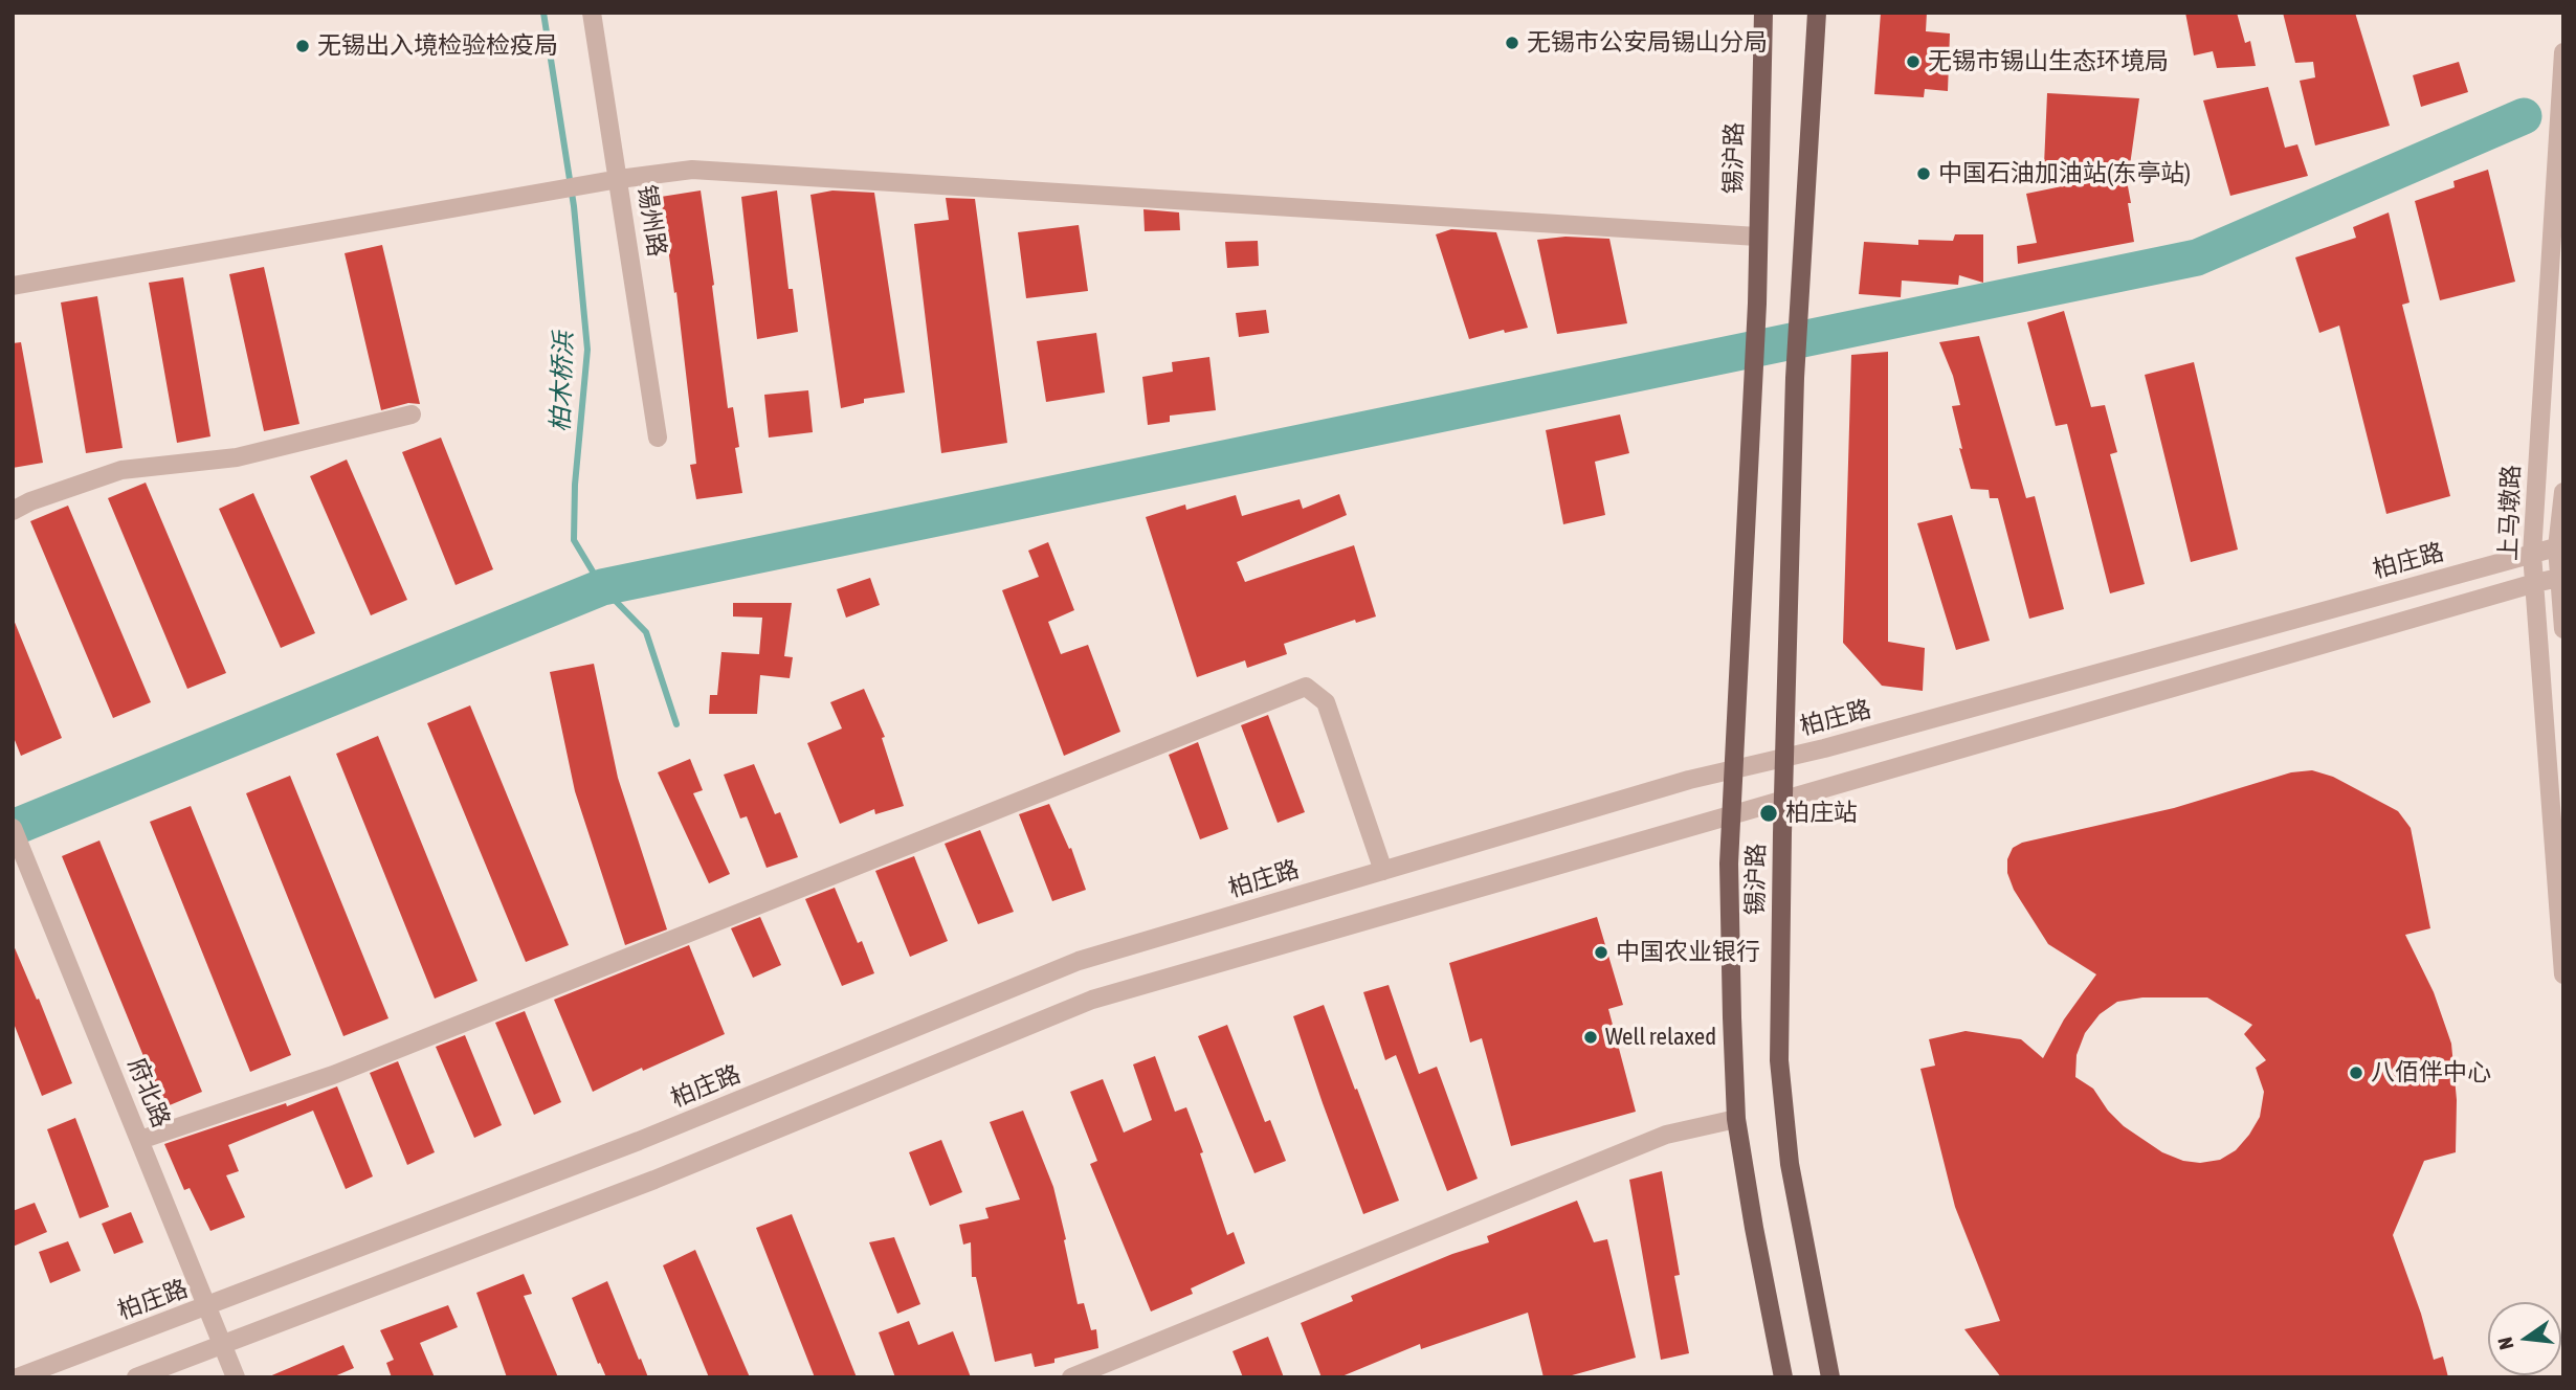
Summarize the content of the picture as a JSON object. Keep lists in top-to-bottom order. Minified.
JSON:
{"streets":{"main road":["锡沪路"],"street":["锡州路","上马墩路","柏庄路","府北路"]},"crossings":[["锡沪路","柏庄路"],["上马墩路","柏庄路"],["柏庄路","府北路"]],"water":["柏木桥浜"],"places":["无锡市公安局锡山分局","无锡出入境检验检疫局","无锡市锡山生态环境局","中国石油加油站(东亭站)","柏庄站","中国农业银行","Well relaxed","八佰伴中心"],"north":"left"}
